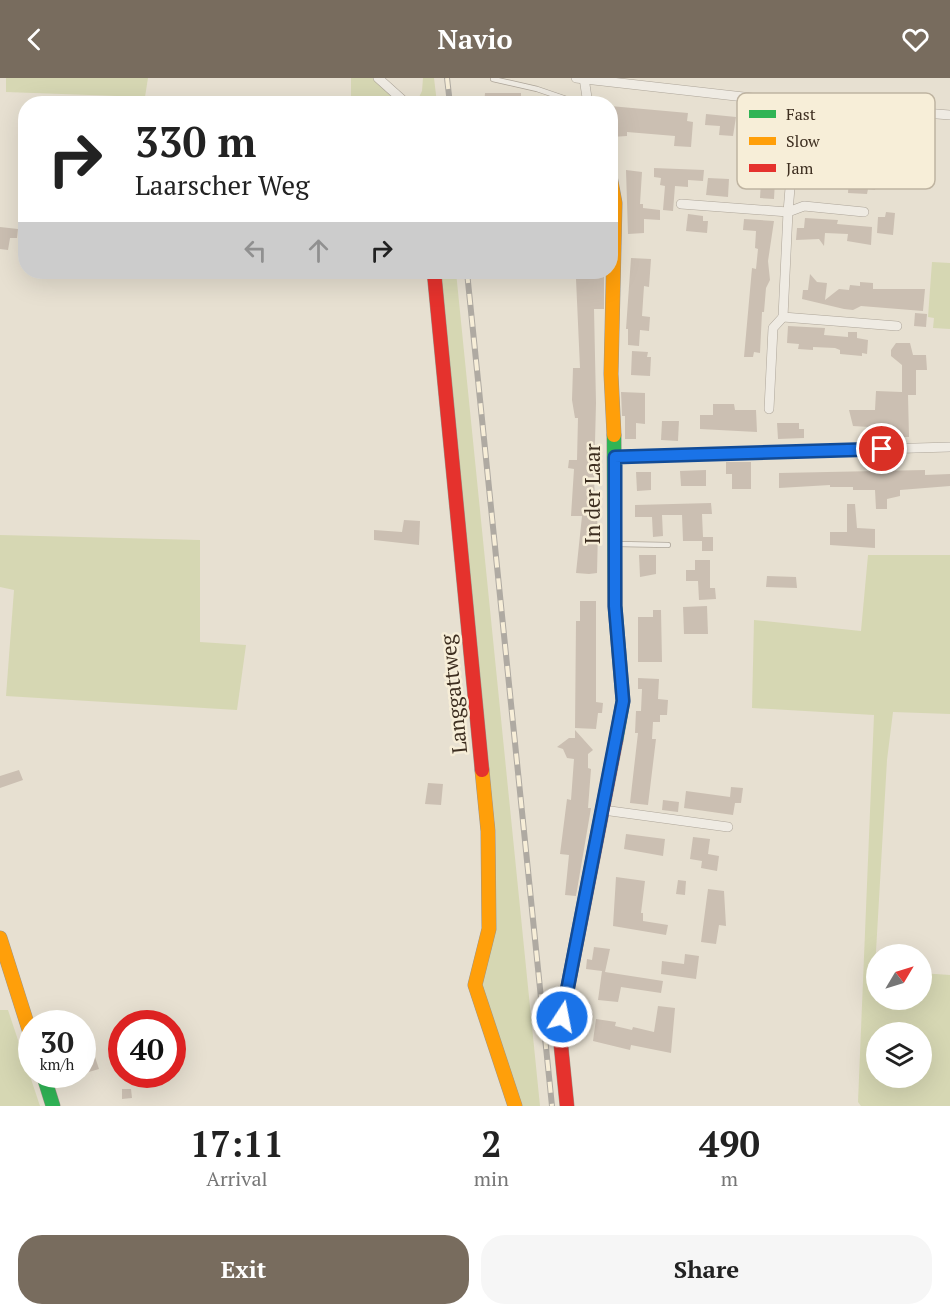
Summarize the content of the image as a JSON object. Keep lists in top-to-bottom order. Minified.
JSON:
{"streets":{"street":["In der Laar","Langgattweg"]},"legend":["Fast","Slow","Jam"],"north":"top right","page":{"header":"Navio","turn":["330 m","Laarscher Weg"],"speed":"30 km/h","limit":"40","eta":["17:11","Arrival","2","min","490","m"],"buttons":["Exit","Share"]}}
